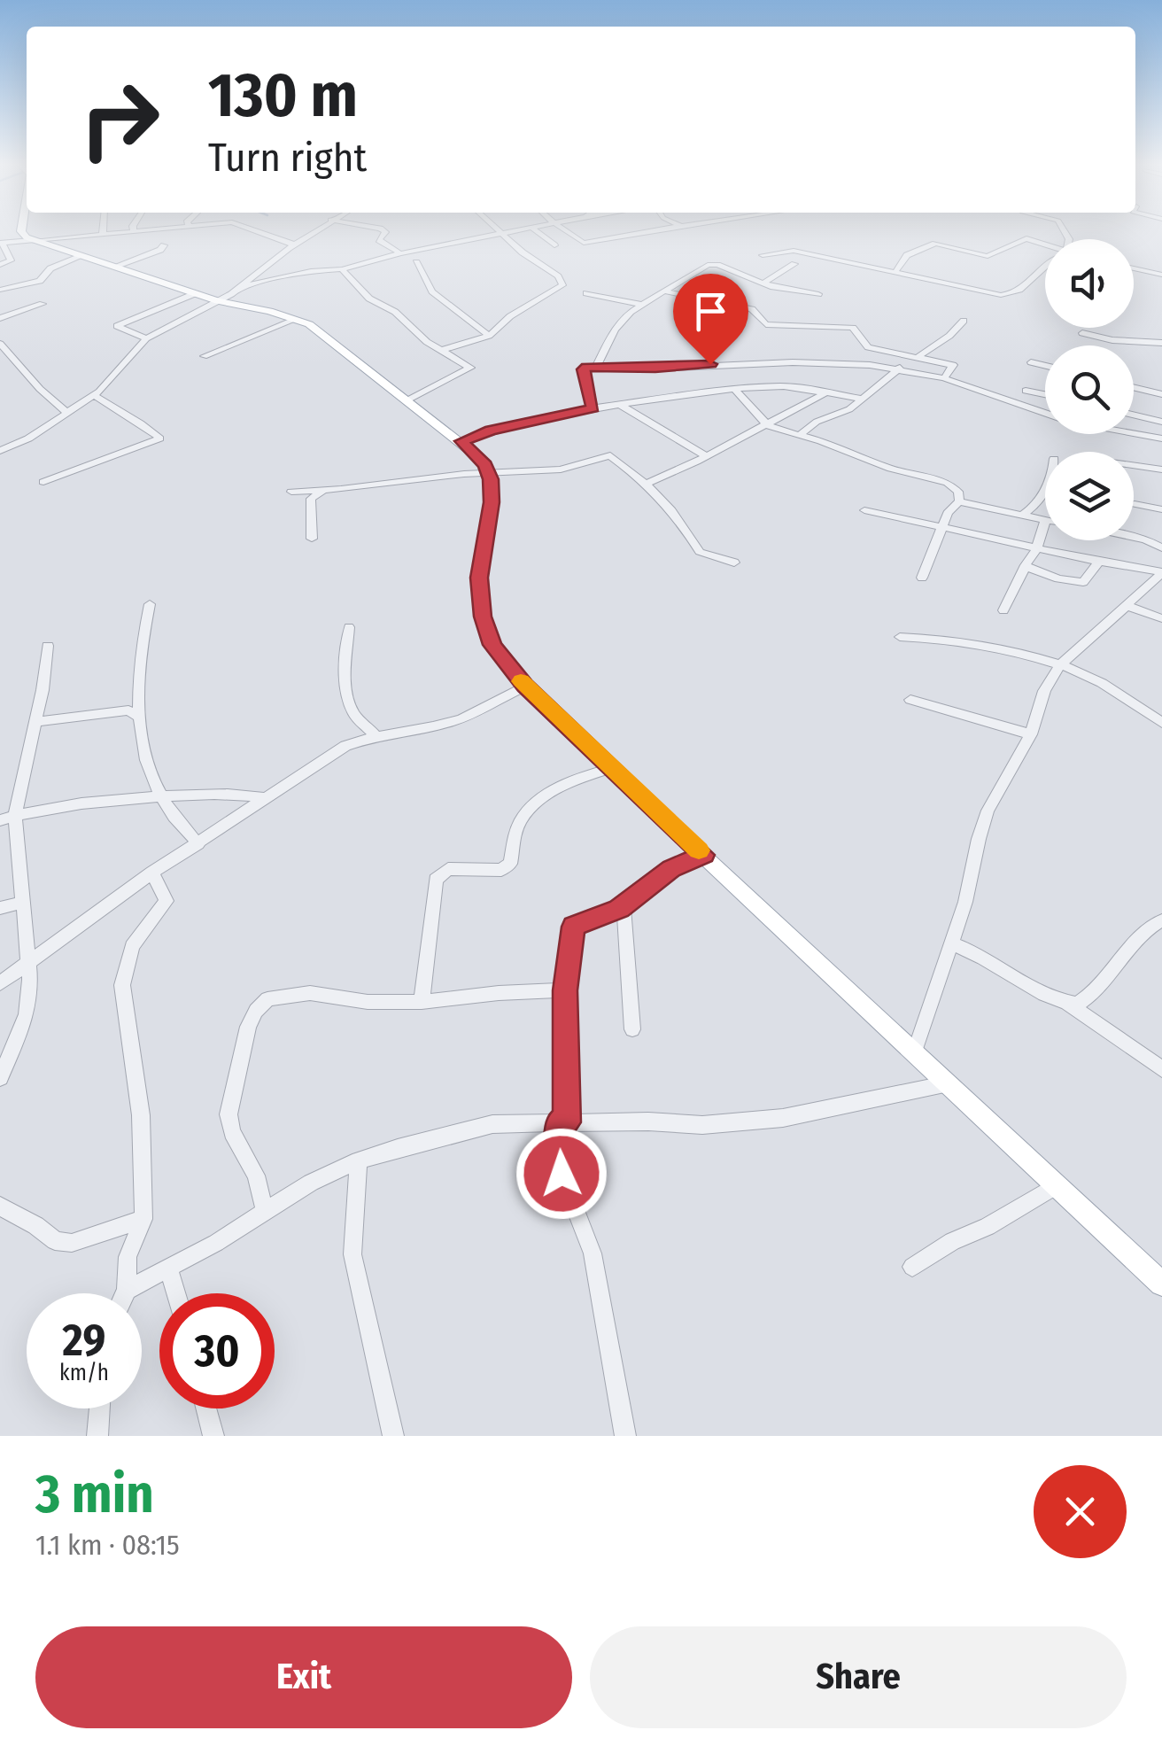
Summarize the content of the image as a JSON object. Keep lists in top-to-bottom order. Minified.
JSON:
{"page":{"turn":["130 m","Turn right"],"speed":"29 km/h","limit":"30","heading":["3 min","1.1 km · 08:15"],"buttons":["Exit","Share"]}}
